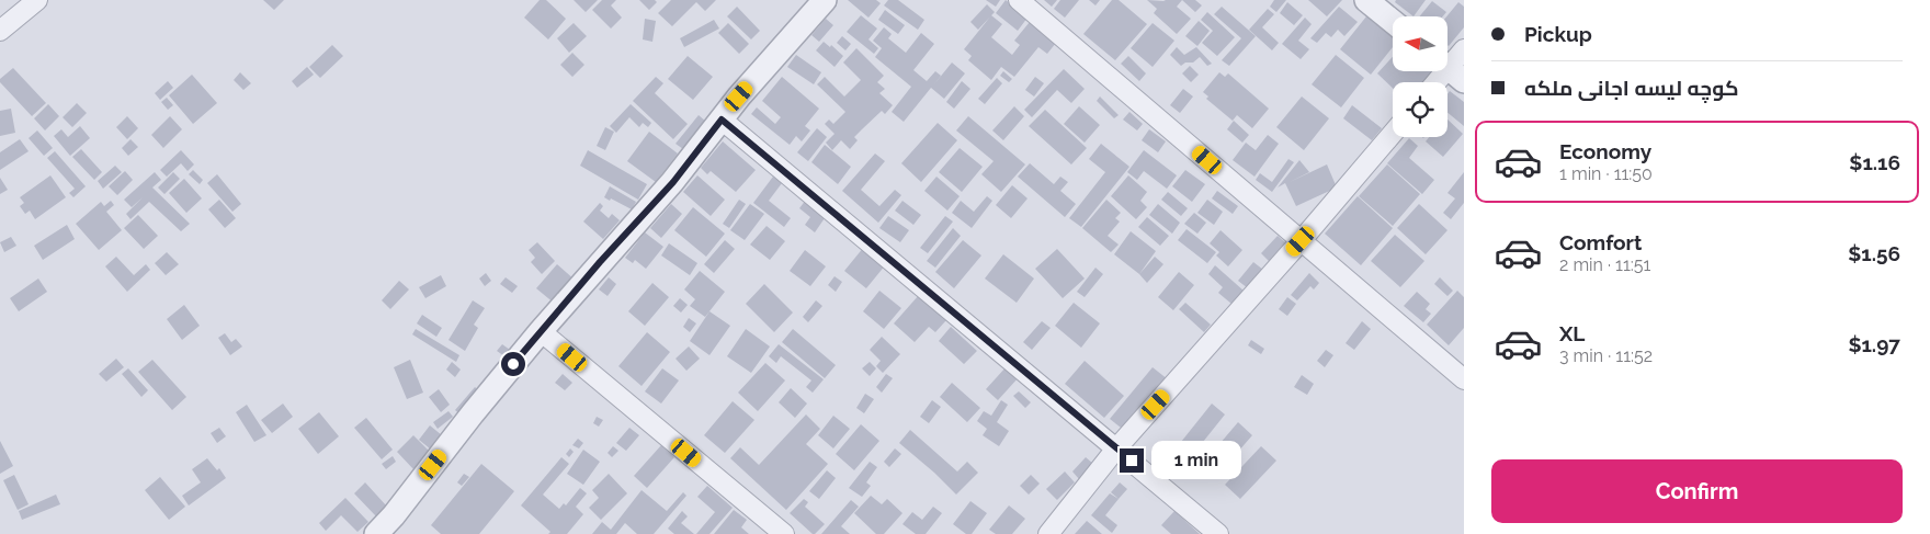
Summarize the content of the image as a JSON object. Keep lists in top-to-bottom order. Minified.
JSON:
{"north":"left","page":{"banner":["Pickup","کوچه لیسه اجانی ملکه"],"list":[{"name":"Economy","note":"1 min · 11:50","value":"$1.16"},{"name":"Comfort","note":"2 min · 11:51","value":"$1.56"},{"name":"XL","note":"3 min · 11:52","value":"$1.97"}],"bubble":"1 min","buttons":"Confirm"}}
